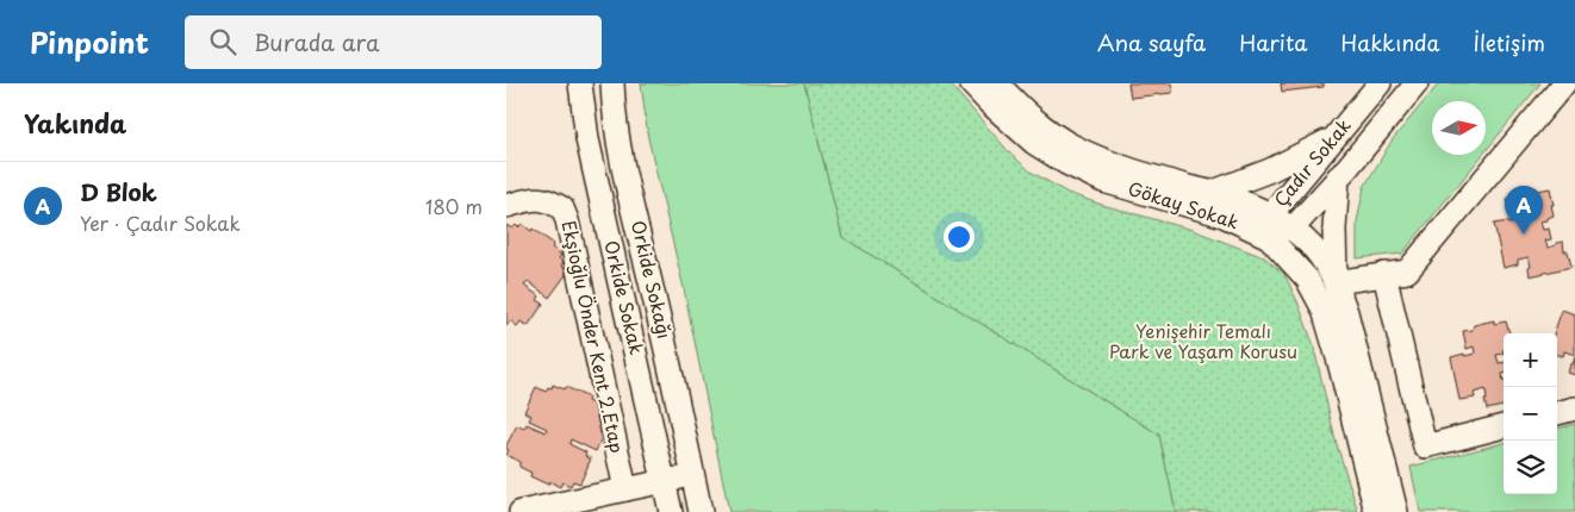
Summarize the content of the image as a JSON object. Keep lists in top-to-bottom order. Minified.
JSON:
{"streets":{"street":["Çadır Sokak","Gökay Sokak","Orkide Sokağı","Orkide Sokak","Ekşioğlu Önder Kent 2.Etap"]},"crossings":[["Çadır Sokak","Gökay Sokak"]],"parks":["Yenişehir Temalı Park ve Yaşam Korusu"],"north":"right","page":{"header":"Pinpoint","search":"Burada ara","nav":["Ana sayfa","Harita","Hakkında","İletişim"],"heading":"Yakında","list":[{"mark":"A","name":"D Blok","note":"Yer · Çadır Sokak","value":"180 m"}],"pins":"A","map_buttons":["+","−"]}}
